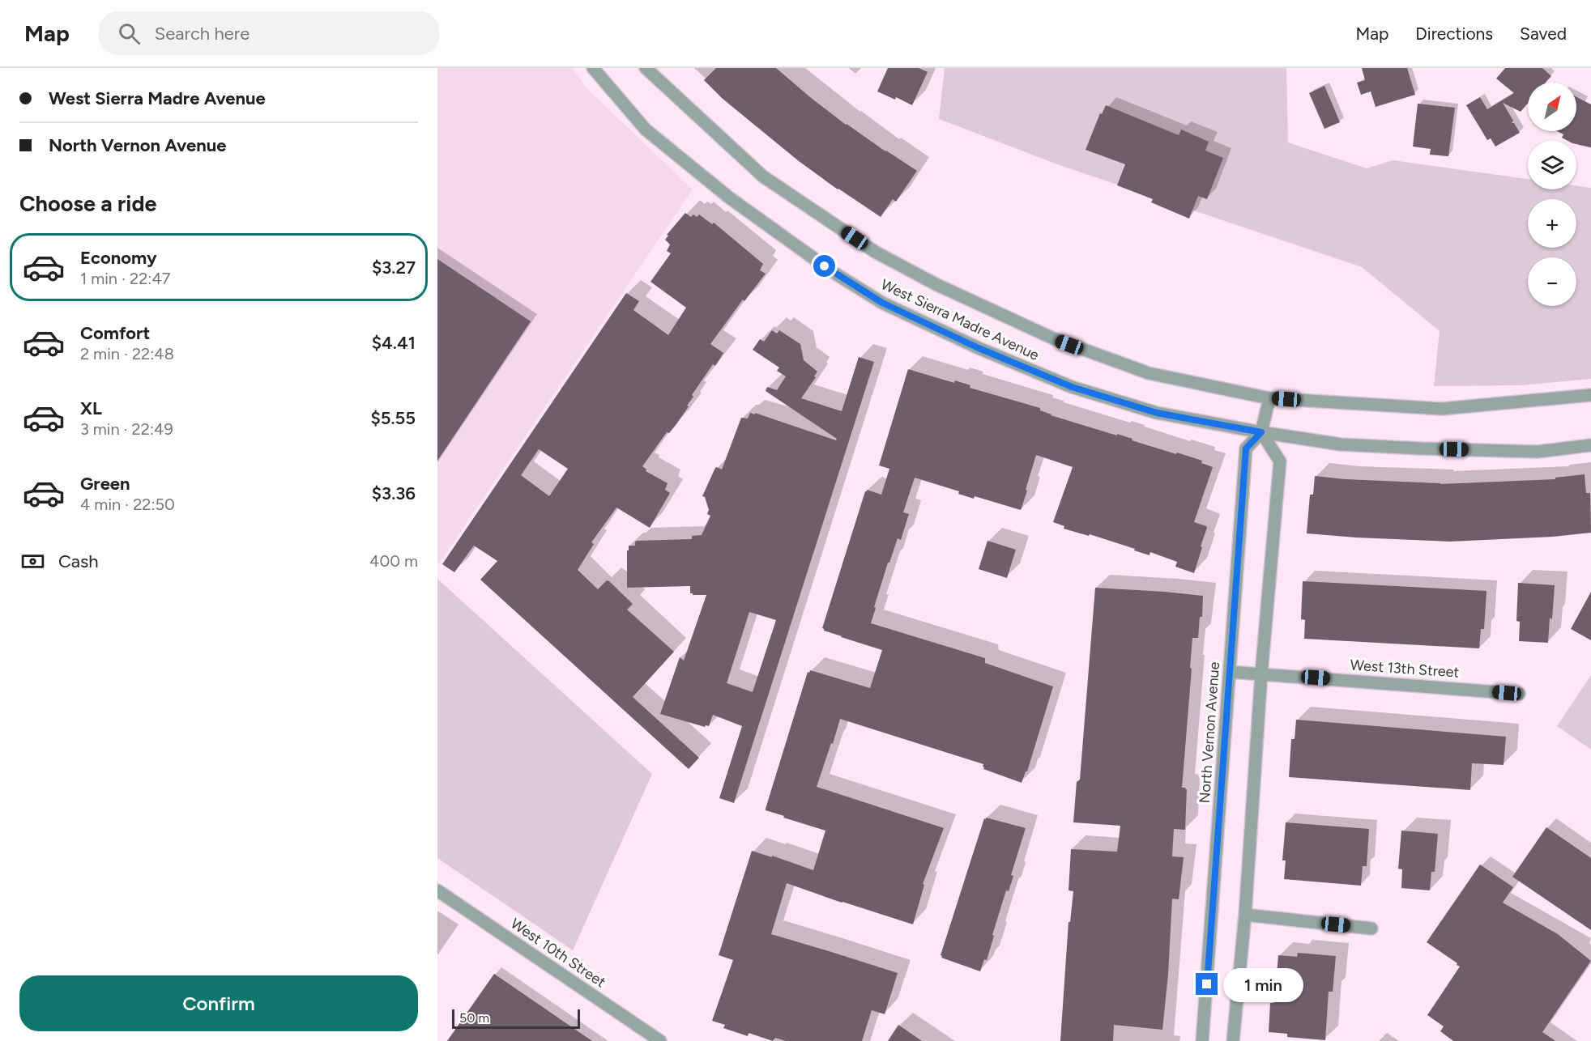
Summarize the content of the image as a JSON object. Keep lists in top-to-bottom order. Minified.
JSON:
{"streets":{"street":["West Sierra Madre Avenue","West 13th Street","North Vernon Avenue","West 10th Street"]},"crossings":[["West Sierra Madre Avenue","North Vernon Avenue"],["West 13th Street","North Vernon Avenue"]],"scale_bar":"50 m","north":"top right","page":{"header":"Map","search":"Search here","nav":["Map","Directions","Saved"],"banner":["West Sierra Madre Avenue","North Vernon Avenue"],"map_buttons":["+","−"],"heading":"Choose a ride","list":[{"name":"Economy","note":"1 min · 22:47","value":"$3.27"},{"name":"Comfort","note":"2 min · 22:48","value":"$4.41"},{"name":"XL","note":"3 min · 22:49","value":"$5.55"},{"name":"Green","note":"4 min · 22:50","value":"$3.36"}],"pay":["Cash","400 m"],"buttons":"Confirm","bubble":"1 min","scale":"50 m"}}
